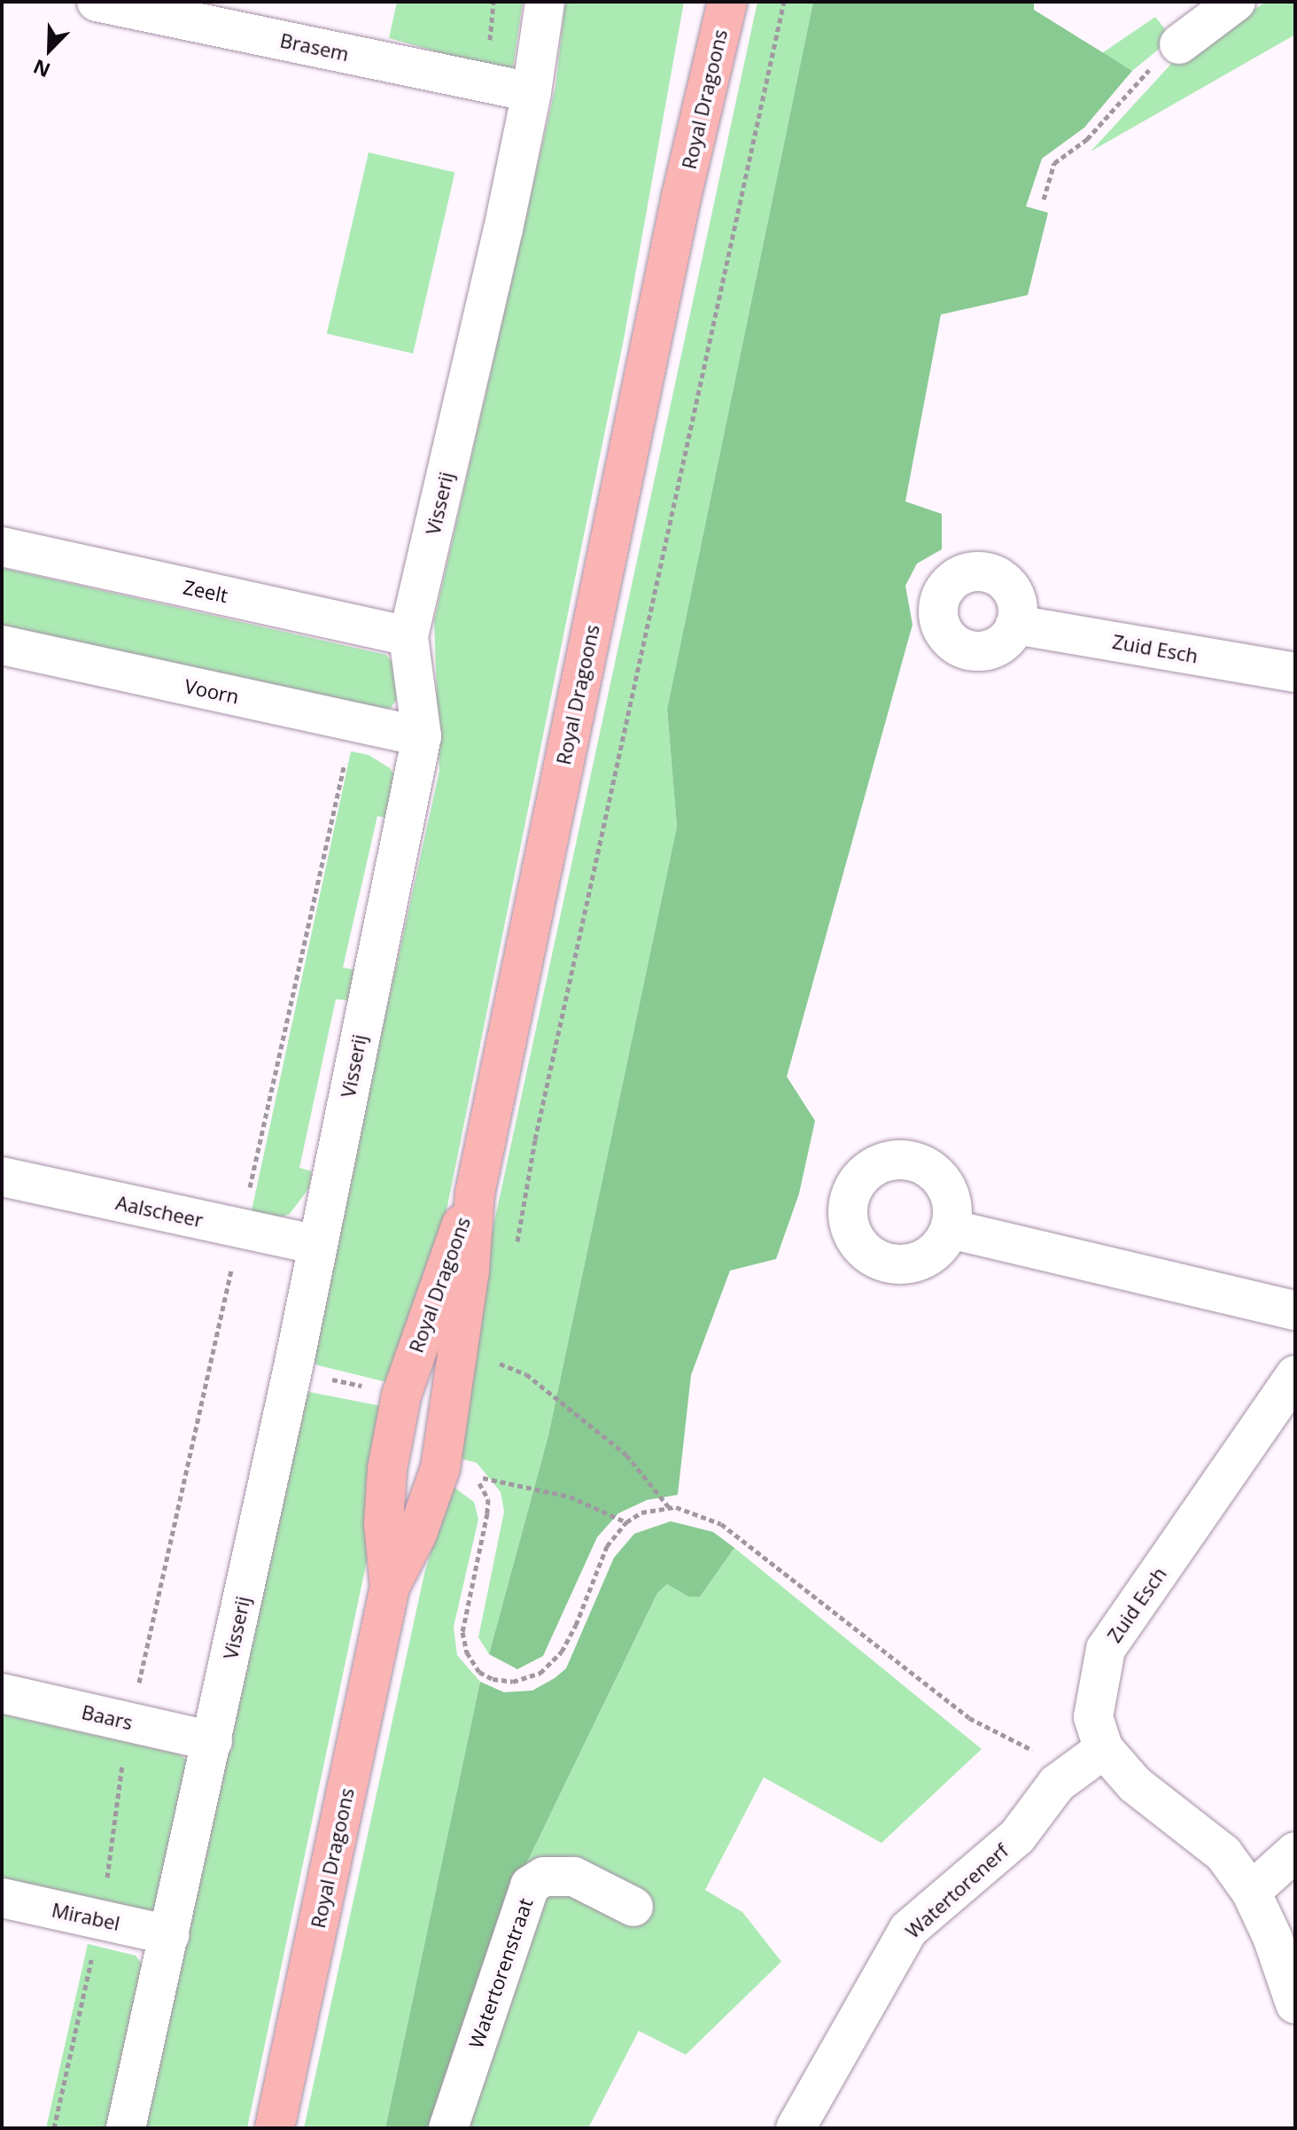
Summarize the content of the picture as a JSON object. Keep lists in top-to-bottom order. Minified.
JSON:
{"streets":{"main road":["Royal Dragoons"],"street":["Brasem","Visserij","Zeelt","Zuid Esch","Voorn","Aalscheer","Baars","Watertorenerf","Mirabel","Watertorenstraat"]},"crossings":[["Brasem","Visserij"],["Visserij","Zeelt"],["Visserij","Voorn"],["Visserij","Aalscheer"],["Visserij","Baars"],["Visserij","Mirabel"],["Zuid Esch","Watertorenerf"]],"north":"bottom left"}
